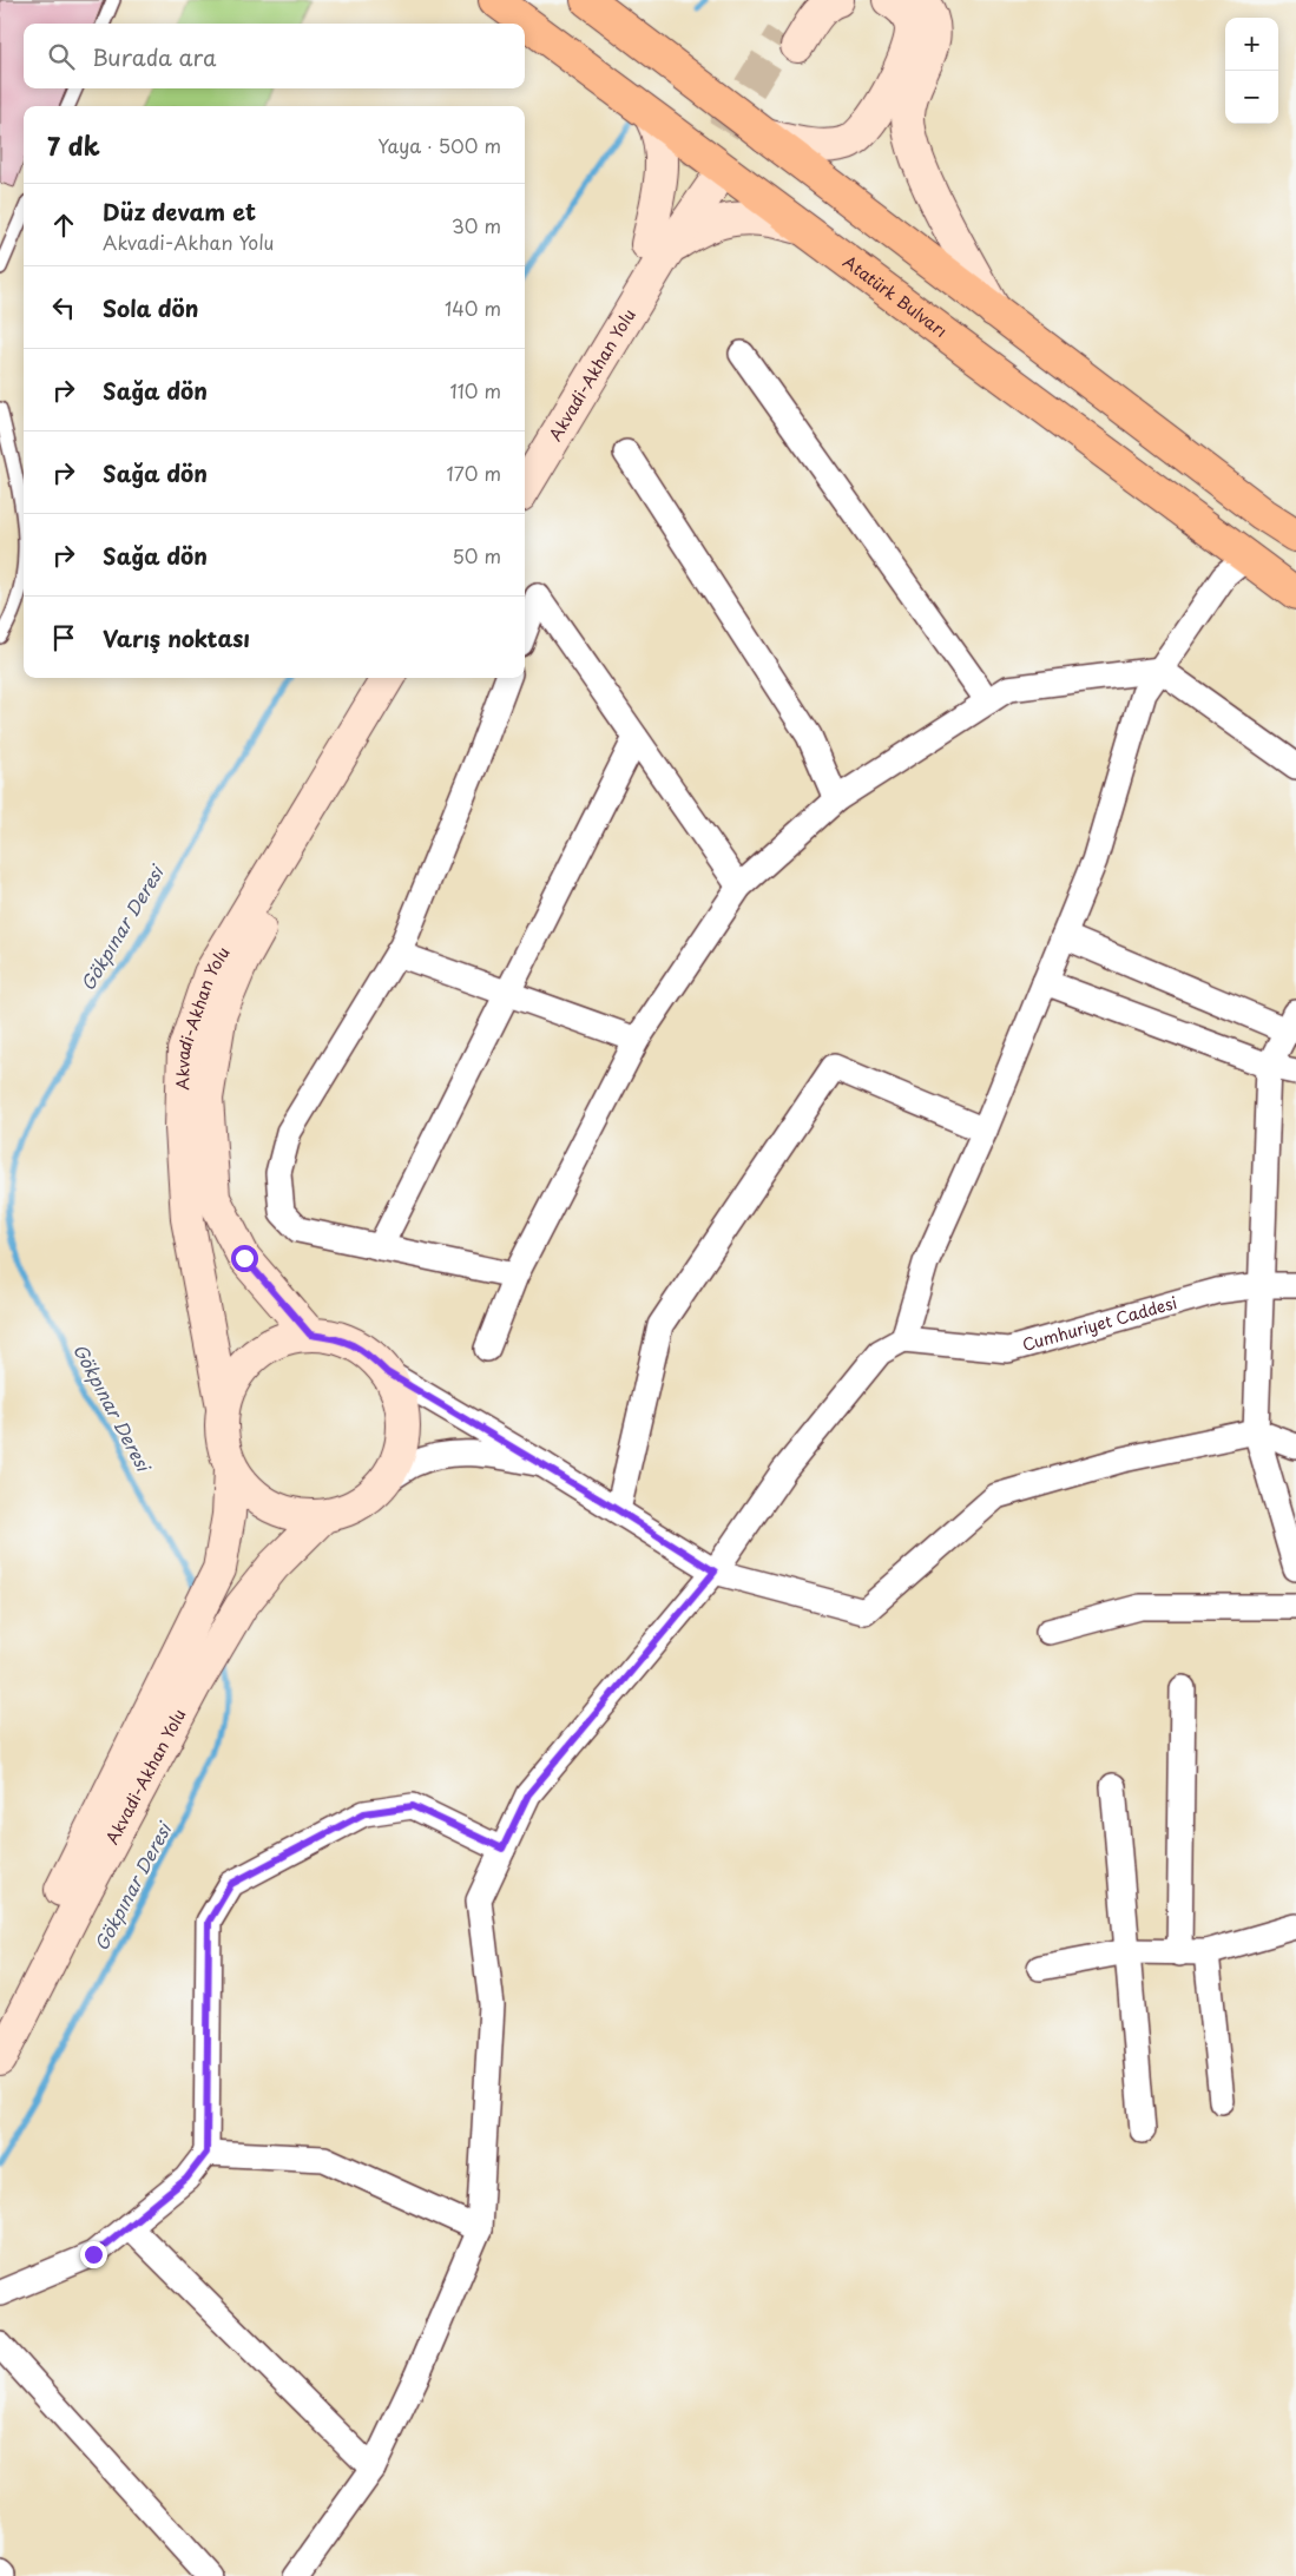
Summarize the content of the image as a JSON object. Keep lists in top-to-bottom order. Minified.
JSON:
{"streets":{"main road":["Atatürk Bulvarı","Akvadi-Akhan Yolu"],"street":["Cumhuriyet Caddesi"]},"water":["Gökpınar Deresi"],"page":{"map_buttons":["+","−"],"search":"Burada ara","heading":["7 dk","Yaya · 500 m"],"list":[["Düz devam et","Akvadi-Akhan Yolu","30 m"],["Sola dön","140 m"],["Sağa dön","110 m"],["Sağa dön","170 m"],["Sağa dön","50 m"],"Varış noktası"]}}
